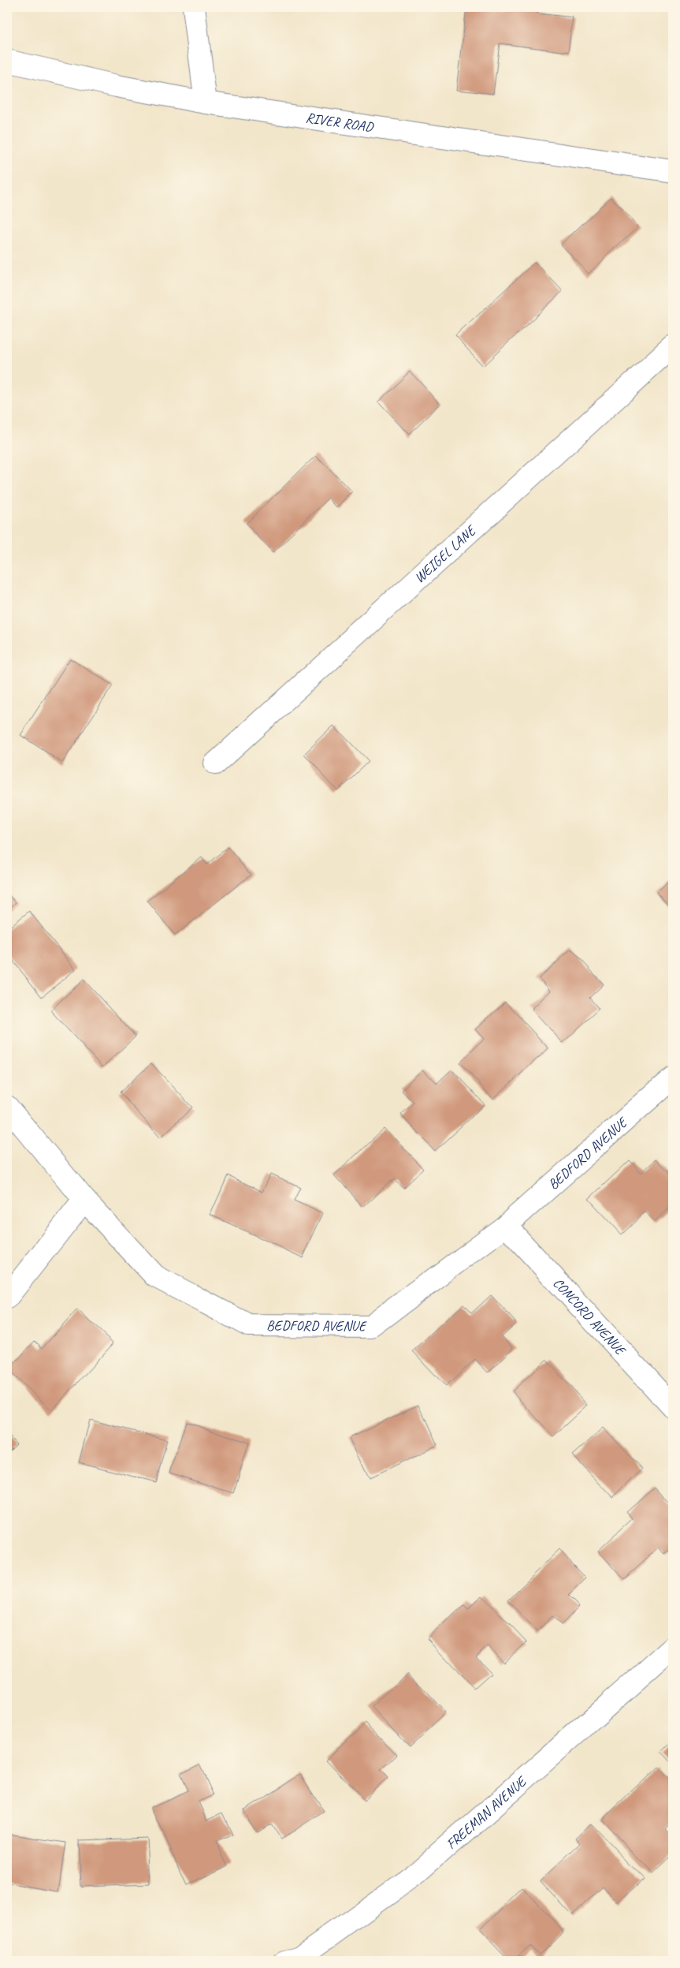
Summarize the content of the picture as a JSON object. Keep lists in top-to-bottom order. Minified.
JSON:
{"streets":{"street":["RIVER ROAD","WEIGEL LANE","BEDFORD AVENUE","CONCORD AVENUE","FREEMAN AVENUE"]},"crossings":[["BEDFORD AVENUE","CONCORD AVENUE"]]}
